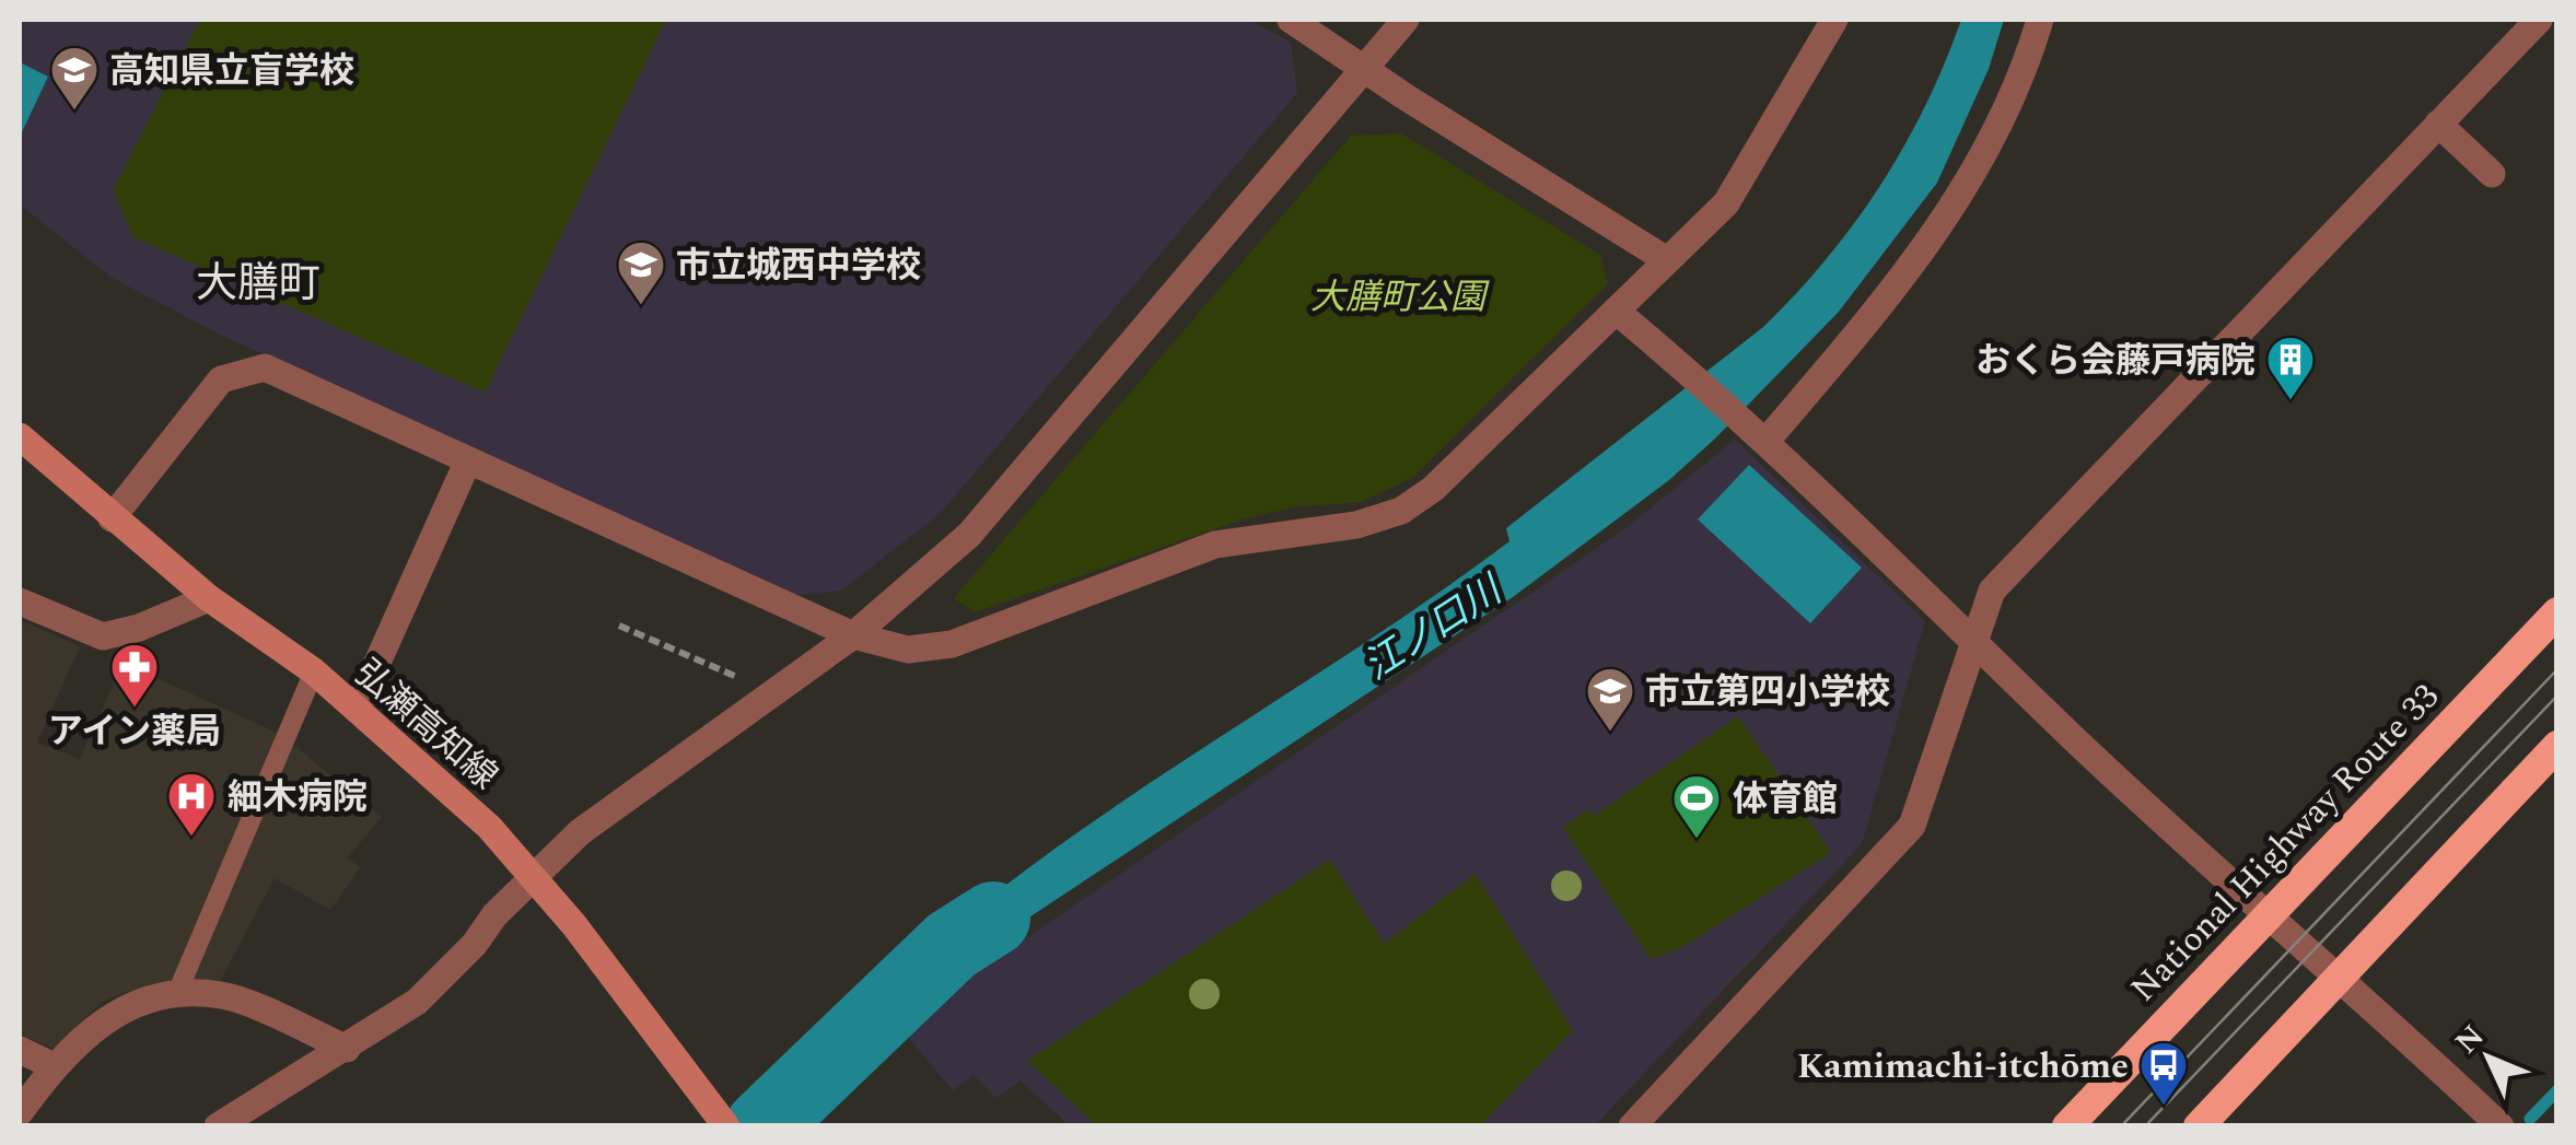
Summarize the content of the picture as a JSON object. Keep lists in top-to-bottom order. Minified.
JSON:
{"streets":{"highway":["National Highway Route 33"],"main road":["弘瀬高知線"]},"districts":["大膳町"],"water":["江ノ口川"],"parks":["大膳町公園"],"places":{"school or university":["高知県立盲学校","市立城西中学校","市立第四小学校"],"building":["おくら会藤戸病院"],"pharmacy":["アイン薬局"],"hospital":["細木病院"],"sports":["体育館"],"bus stop":["Kamimachi-itchōme"]},"north":"top left"}
